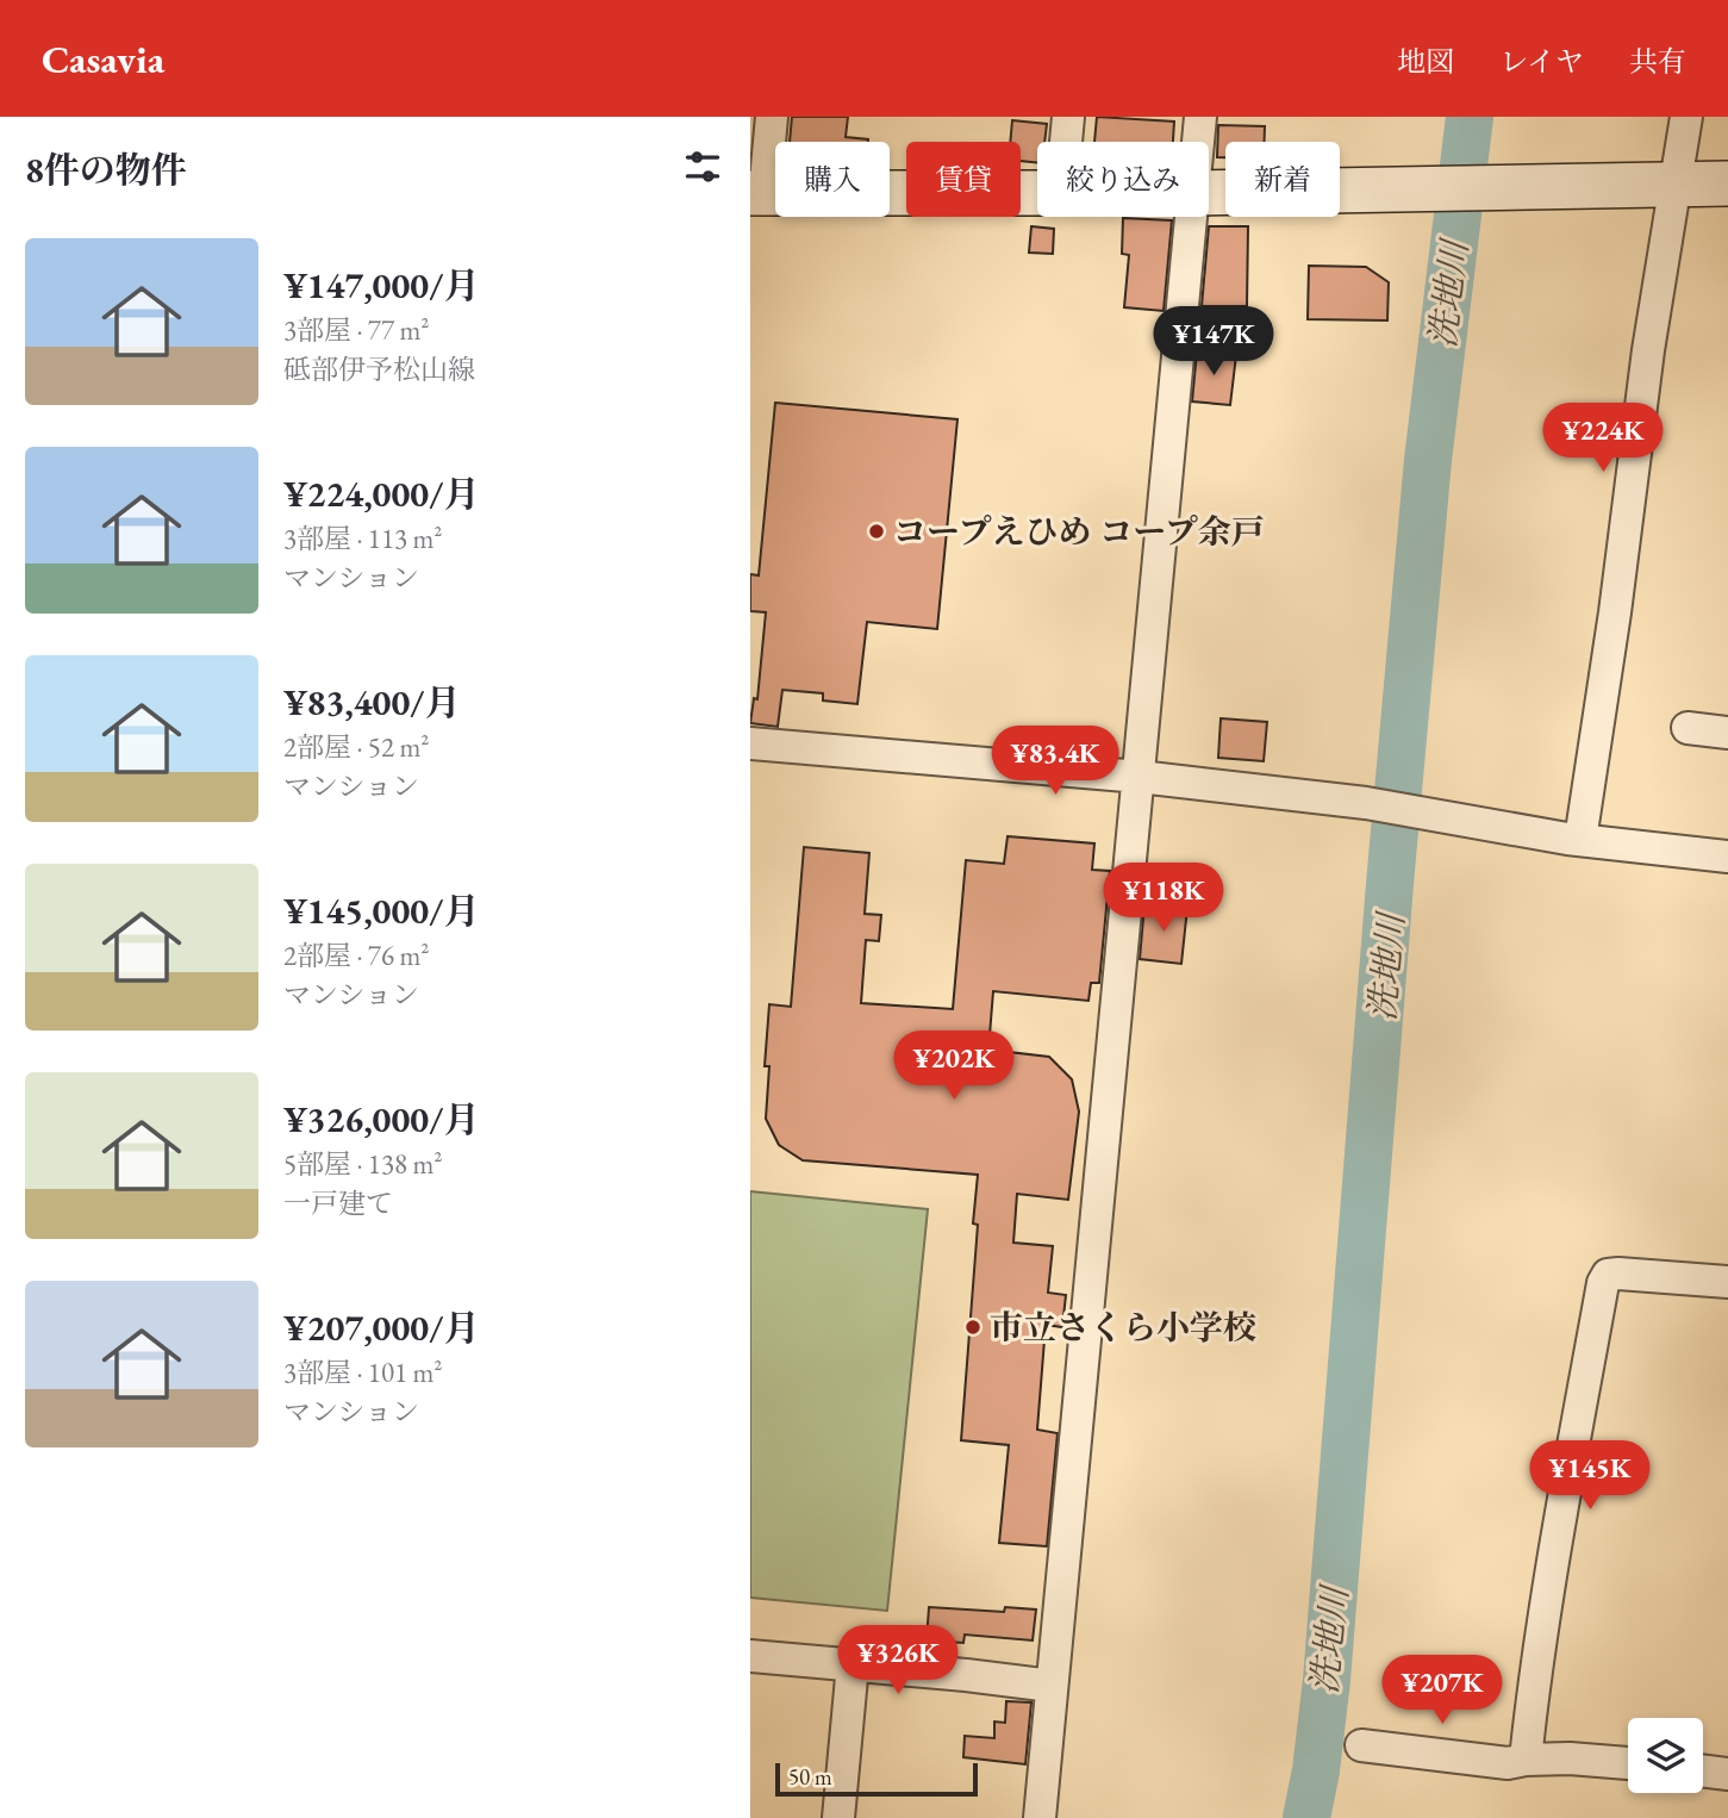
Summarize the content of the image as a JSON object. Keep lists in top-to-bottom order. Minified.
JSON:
{"water":["洗地川"],"places":["コープえひめ コープ余戸","市立さくら小学校"],"scale_bar":"50 m","page":{"header":"Casavia","nav":["地図","レイヤ","共有"],"heading":"8件の物件","chip":["購入","賃貸","絞り込み","新着"],"list":[{"name":"¥147,000/月","note":"3部屋 · 77 m² · 砥部伊予松山線"},{"name":"¥224,000/月","note":"3部屋 · 113 m² · マンション"},{"name":"¥83,400/月","note":"2部屋 · 52 m² · マンション"},{"name":"¥145,000/月","note":"2部屋 · 76 m² · マンション"},{"name":"¥326,000/月","note":"5部屋 · 138 m² · 一戸建て"},{"name":"¥207,000/月","note":"3部屋 · 101 m² · マンション"}],"price":["¥147K","¥224K","¥83.4K","¥118K","¥202K","¥145K","¥326K","¥207K"],"scale":"50 m"}}
